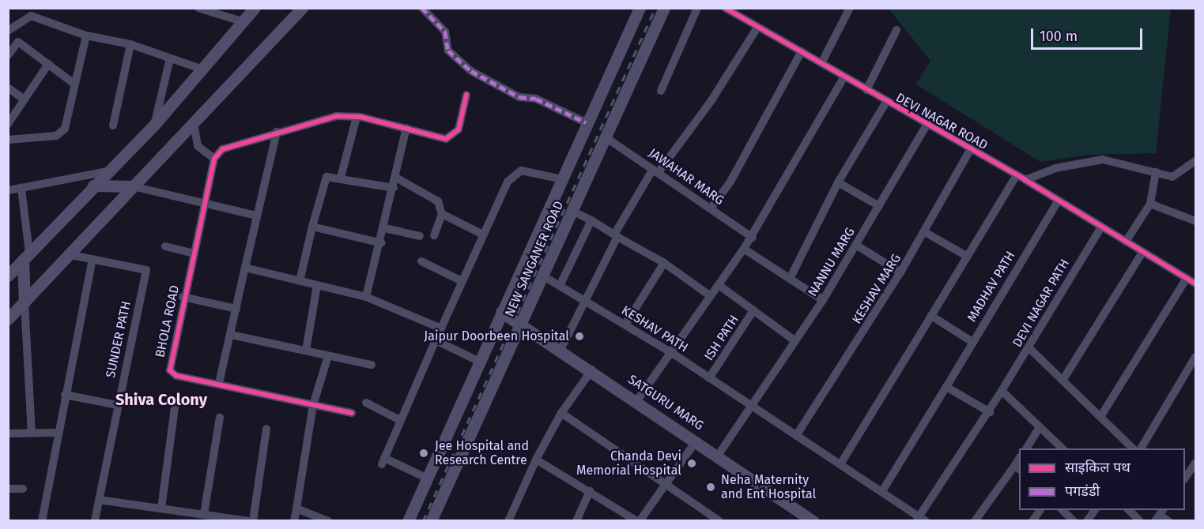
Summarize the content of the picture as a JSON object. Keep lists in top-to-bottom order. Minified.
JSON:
{"streets":{"street":["DEVI NAGAR ROAD","JAWAHAR MARG","NEW SANGANER ROAD","NANNU MARG","MADHAV PATH","KESHAV MARG","DEVI NAGAR PATH","BHOLA ROAD","KESHAV PATH","ISH PATH","SUNDER PATH","SATGURU MARG"]},"crossings":[["DEVI NAGAR ROAD","NANNU MARG"],["DEVI NAGAR ROAD","MADHAV PATH"],["DEVI NAGAR ROAD","KESHAV MARG"],["DEVI NAGAR ROAD","DEVI NAGAR PATH"],["JAWAHAR MARG","NEW SANGANER ROAD"],["NEW SANGANER ROAD","KESHAV PATH"],["NEW SANGANER ROAD","SATGURU MARG"],["NANNU MARG","KESHAV PATH"],["NANNU MARG","SATGURU MARG"],["MADHAV PATH","KESHAV PATH"],["KESHAV MARG","KESHAV PATH"],["DEVI NAGAR PATH","KESHAV PATH"],["KESHAV PATH","ISH PATH"]],"districts":["Shiva Colony"],"places":["Jaipur Doorbeen Hospital","Jee Hospital and Research Centre","Chanda Devi Memorial Hospital","Neha Maternity and Ent Hospital"],"legend":["साइकिल पथ","पगडंडी"],"scale_bar":"100 m"}
